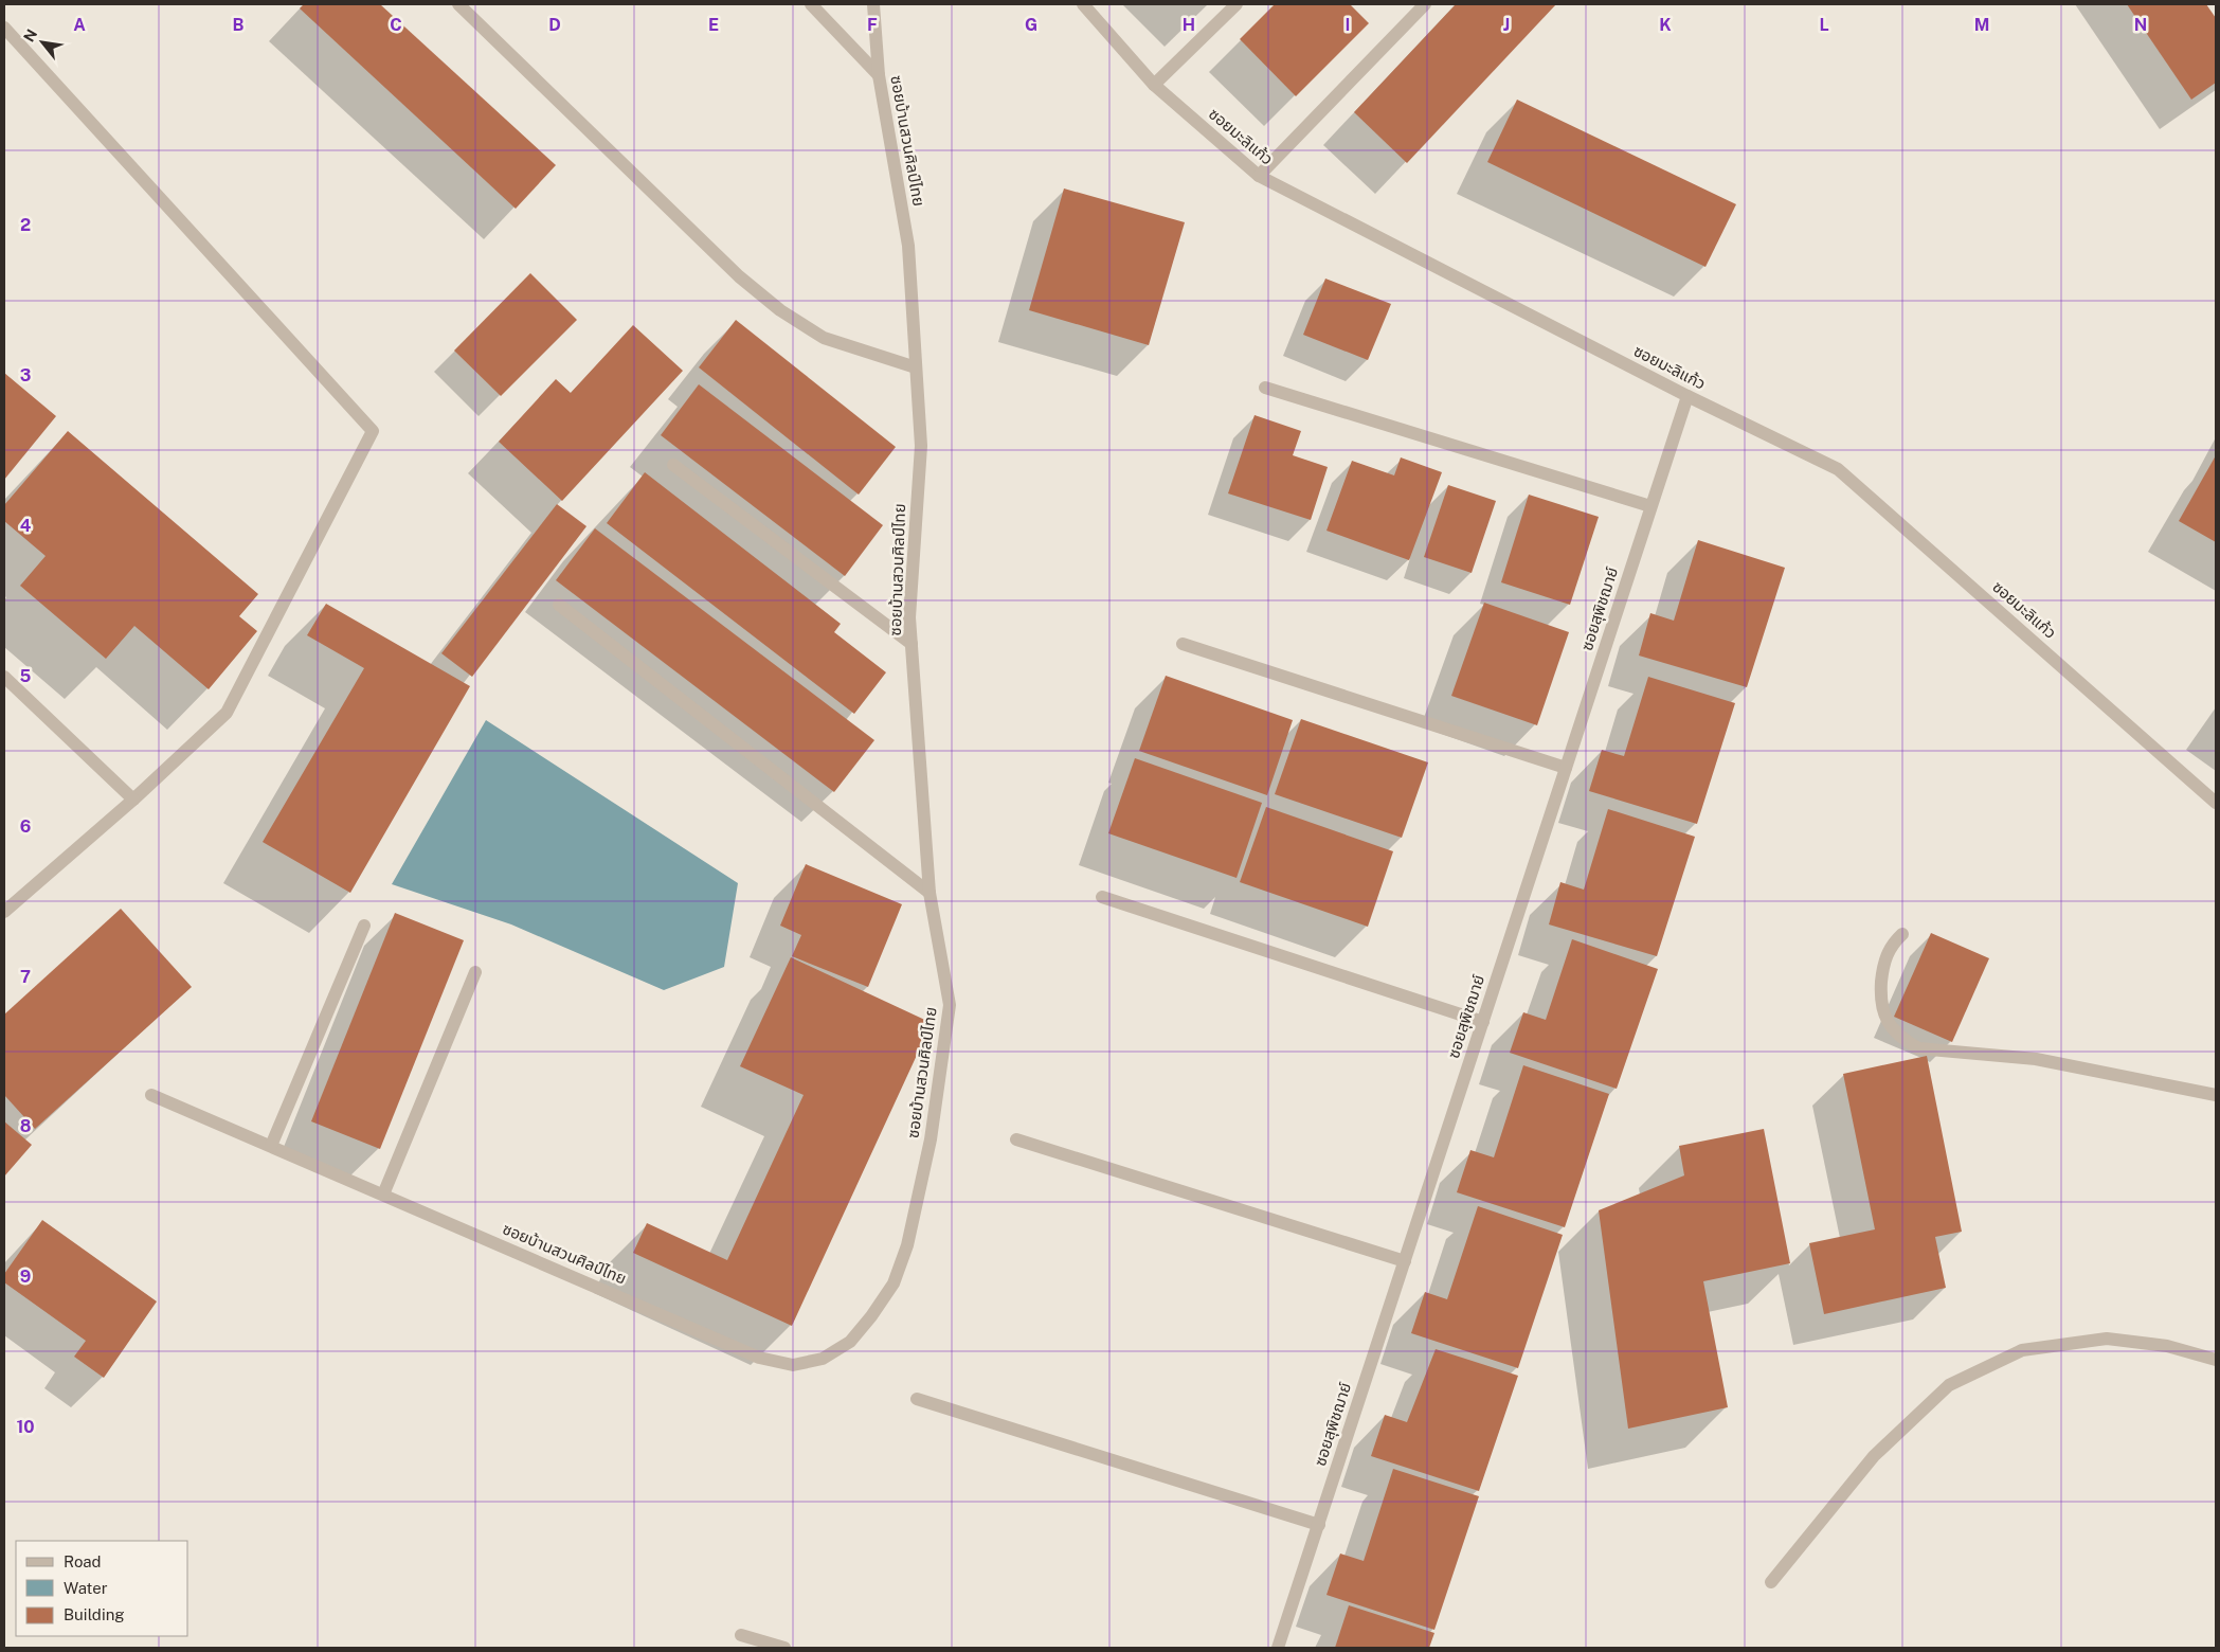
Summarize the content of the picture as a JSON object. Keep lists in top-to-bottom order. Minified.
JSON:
{"streets":{"street":["ซอยมะลิแก้ว","ซอยบ้านสวนศิลป์ไทย","ซอยสุพิชฌาย์"]},"crossings":[["ซอยมะลิแก้ว","ซอยสุพิชฌาย์"]],"legend":["Road","Water","Building"],"north":"top left","grid":{"columns":["A","B","C","D","E","F","G","H","I","J","K","L","M","N"],"rows":["2","3","4","5","6","7","8","9","10"]}}
